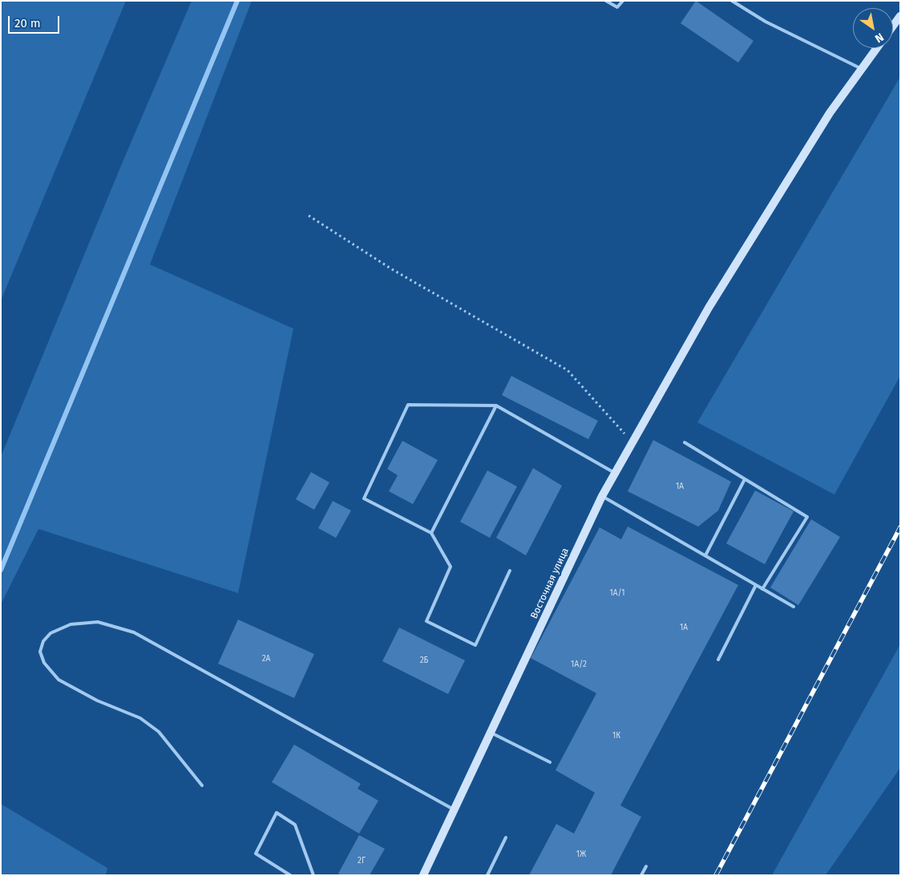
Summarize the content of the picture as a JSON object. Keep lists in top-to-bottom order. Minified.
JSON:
{"streets":{"street":["Восточная улица"]},"house_numbers":["1А","1А/1","1А","2А","2Б","1А/2","1К","1Ж","2Г"],"scale_bar":"20 m","north":"bottom right"}
